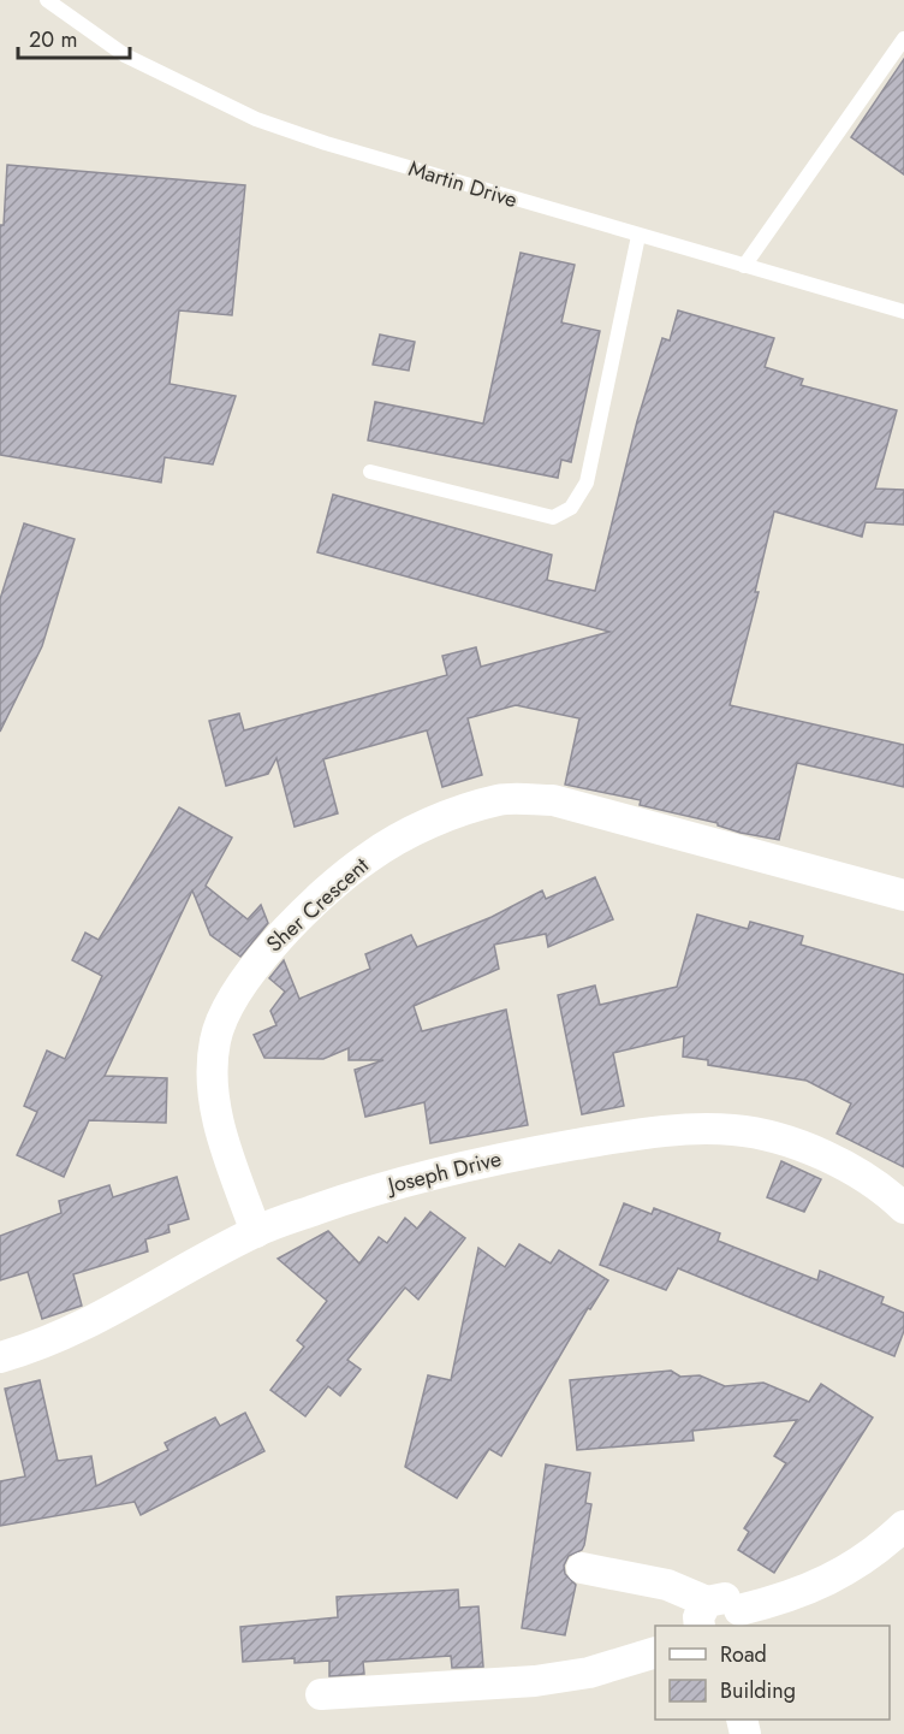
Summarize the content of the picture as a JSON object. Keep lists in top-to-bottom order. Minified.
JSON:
{"streets":{"street":["Sher Crescent","Joseph Drive"],"lane":["Martin Drive"]},"crossings":[["Sher Crescent","Joseph Drive"]],"legend":["Road","Building"],"scale_bar":"20 m"}
